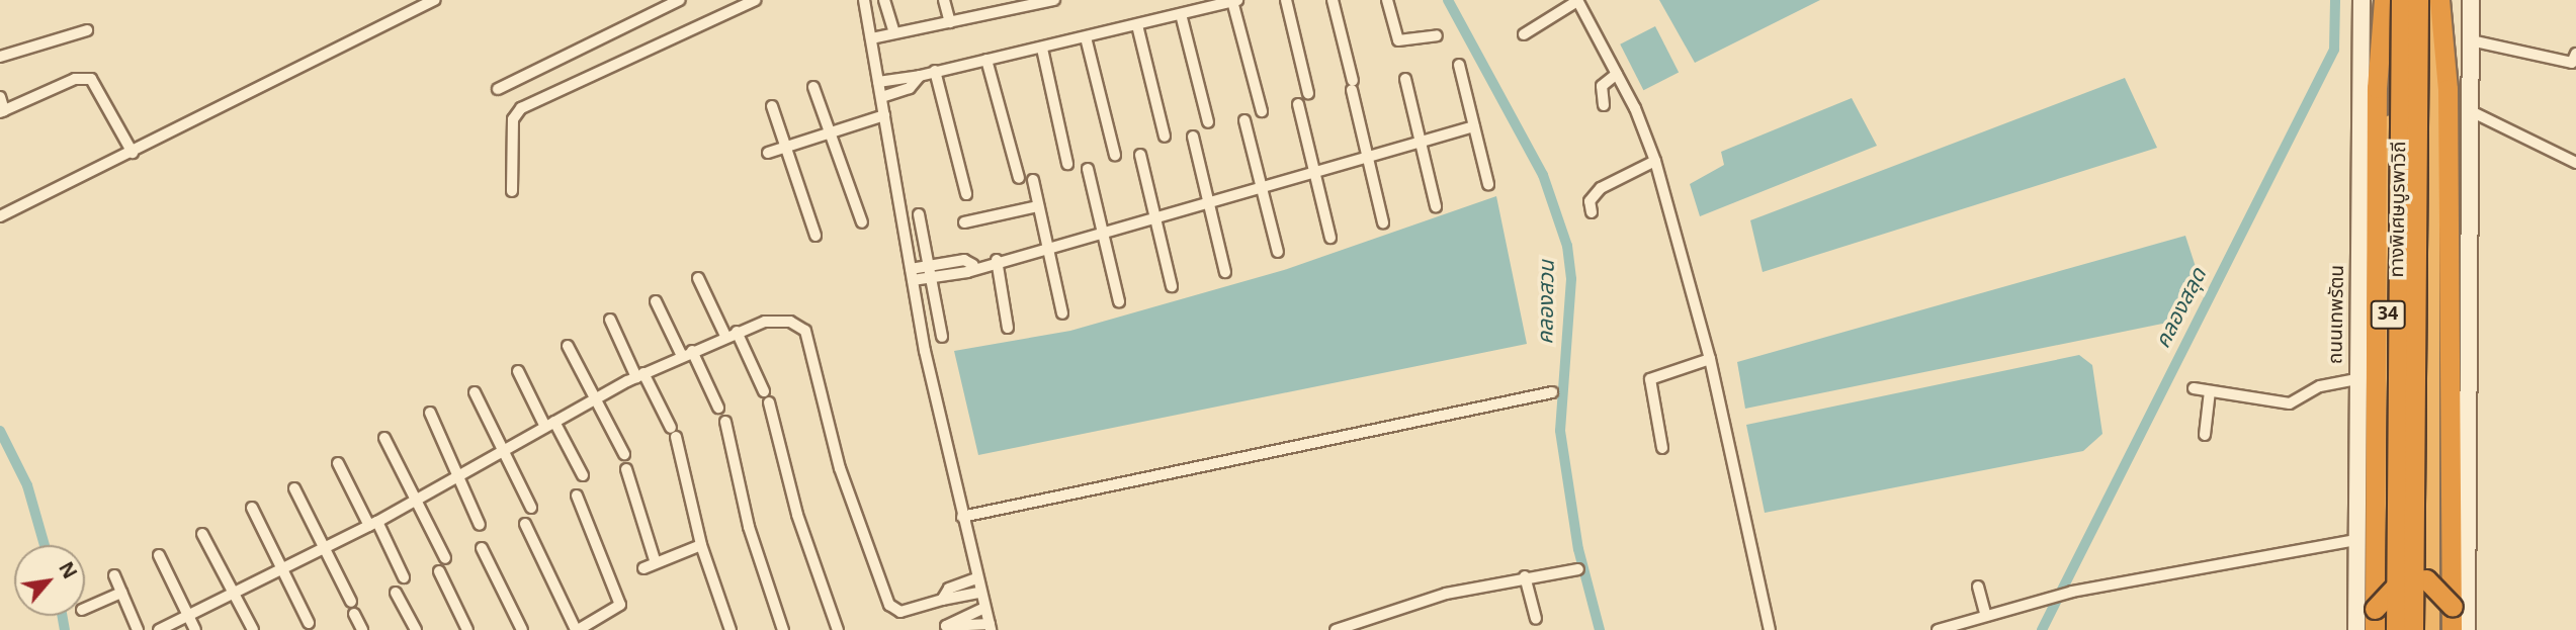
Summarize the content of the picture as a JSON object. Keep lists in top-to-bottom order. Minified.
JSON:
{"streets":{"highway":["ทางพิเศษบูรพาวิถี","34"],"main road":["ถนนเทพรัตน"]},"water":["คลองสวน","คลองสลุด"],"north":"top right"}
